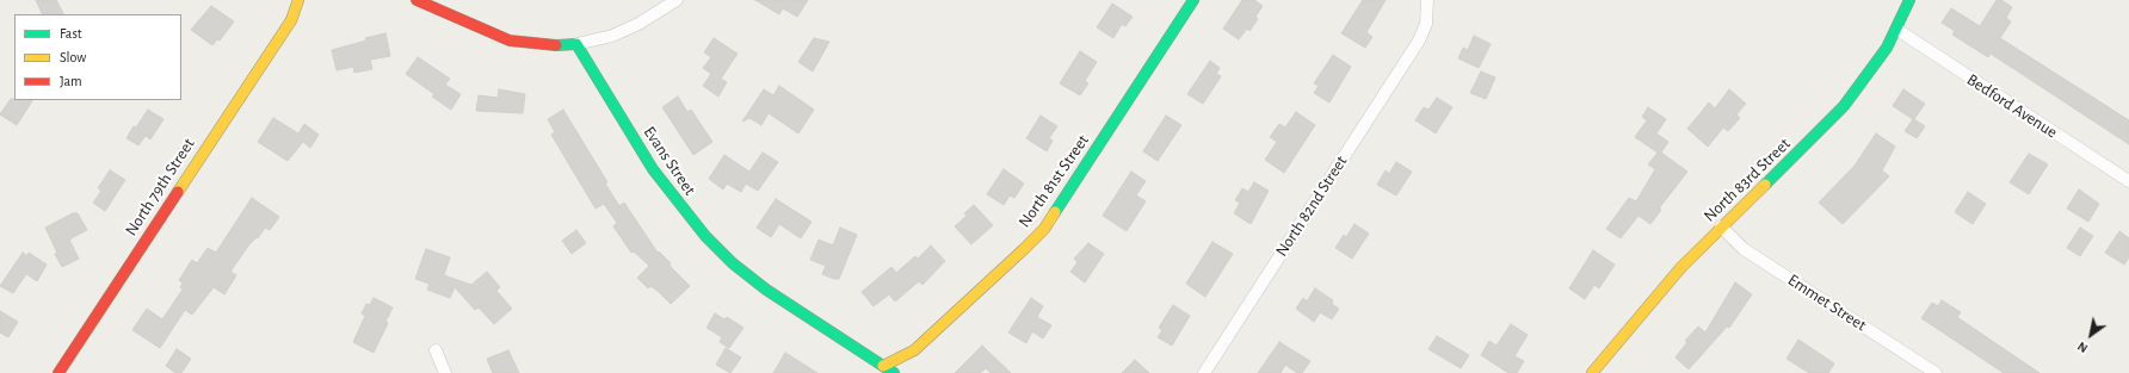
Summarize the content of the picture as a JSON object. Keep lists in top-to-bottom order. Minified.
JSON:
{"streets":{"street":["Bedford Avenue","Evans Street","North 83rd Street","North 81st Street","North 79th Street","North 82nd Street","Emmet Street"]},"crossings":[["Bedford Avenue","North 83rd Street"],["Evans Street","North 81st Street"],["North 83rd Street","Emmet Street"]],"legend":["Fast","Slow","Jam"],"north":"bottom left"}
